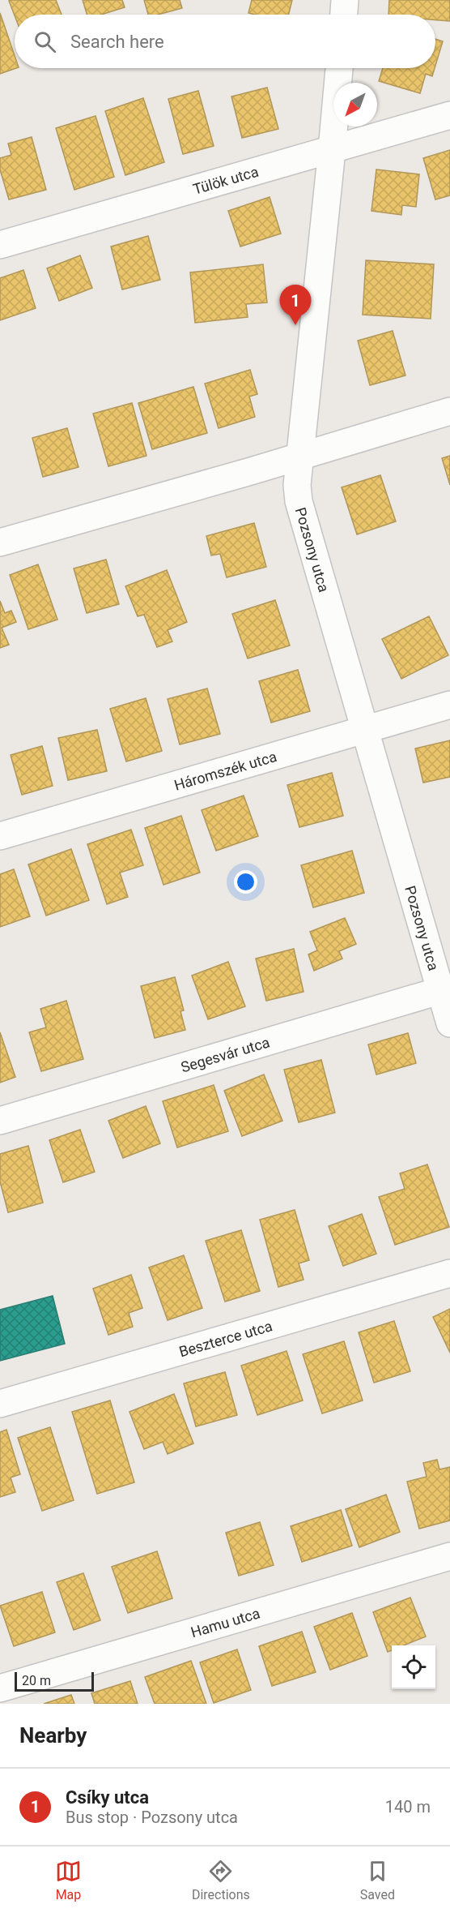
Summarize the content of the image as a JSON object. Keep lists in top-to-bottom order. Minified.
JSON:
{"streets":{"street":["Tülök utca","Pozsony utca","Háromszék utca","Segesvár utca","Beszterce utca","Hamu utca"]},"crossings":[["Tülök utca","Pozsony utca"],["Pozsony utca","Háromszék utca"],["Pozsony utca","Segesvár utca"]],"scale_bar":"20 m","north":"bottom left","page":{"search":"Search here","pins":"1","scale":"20 m","heading":"Nearby","list":[{"mark":"1","name":"Csíky utca","note":"Bus stop · Pozsony utca","value":"140 m"}],"nav":["Map","Directions","Saved"]}}
